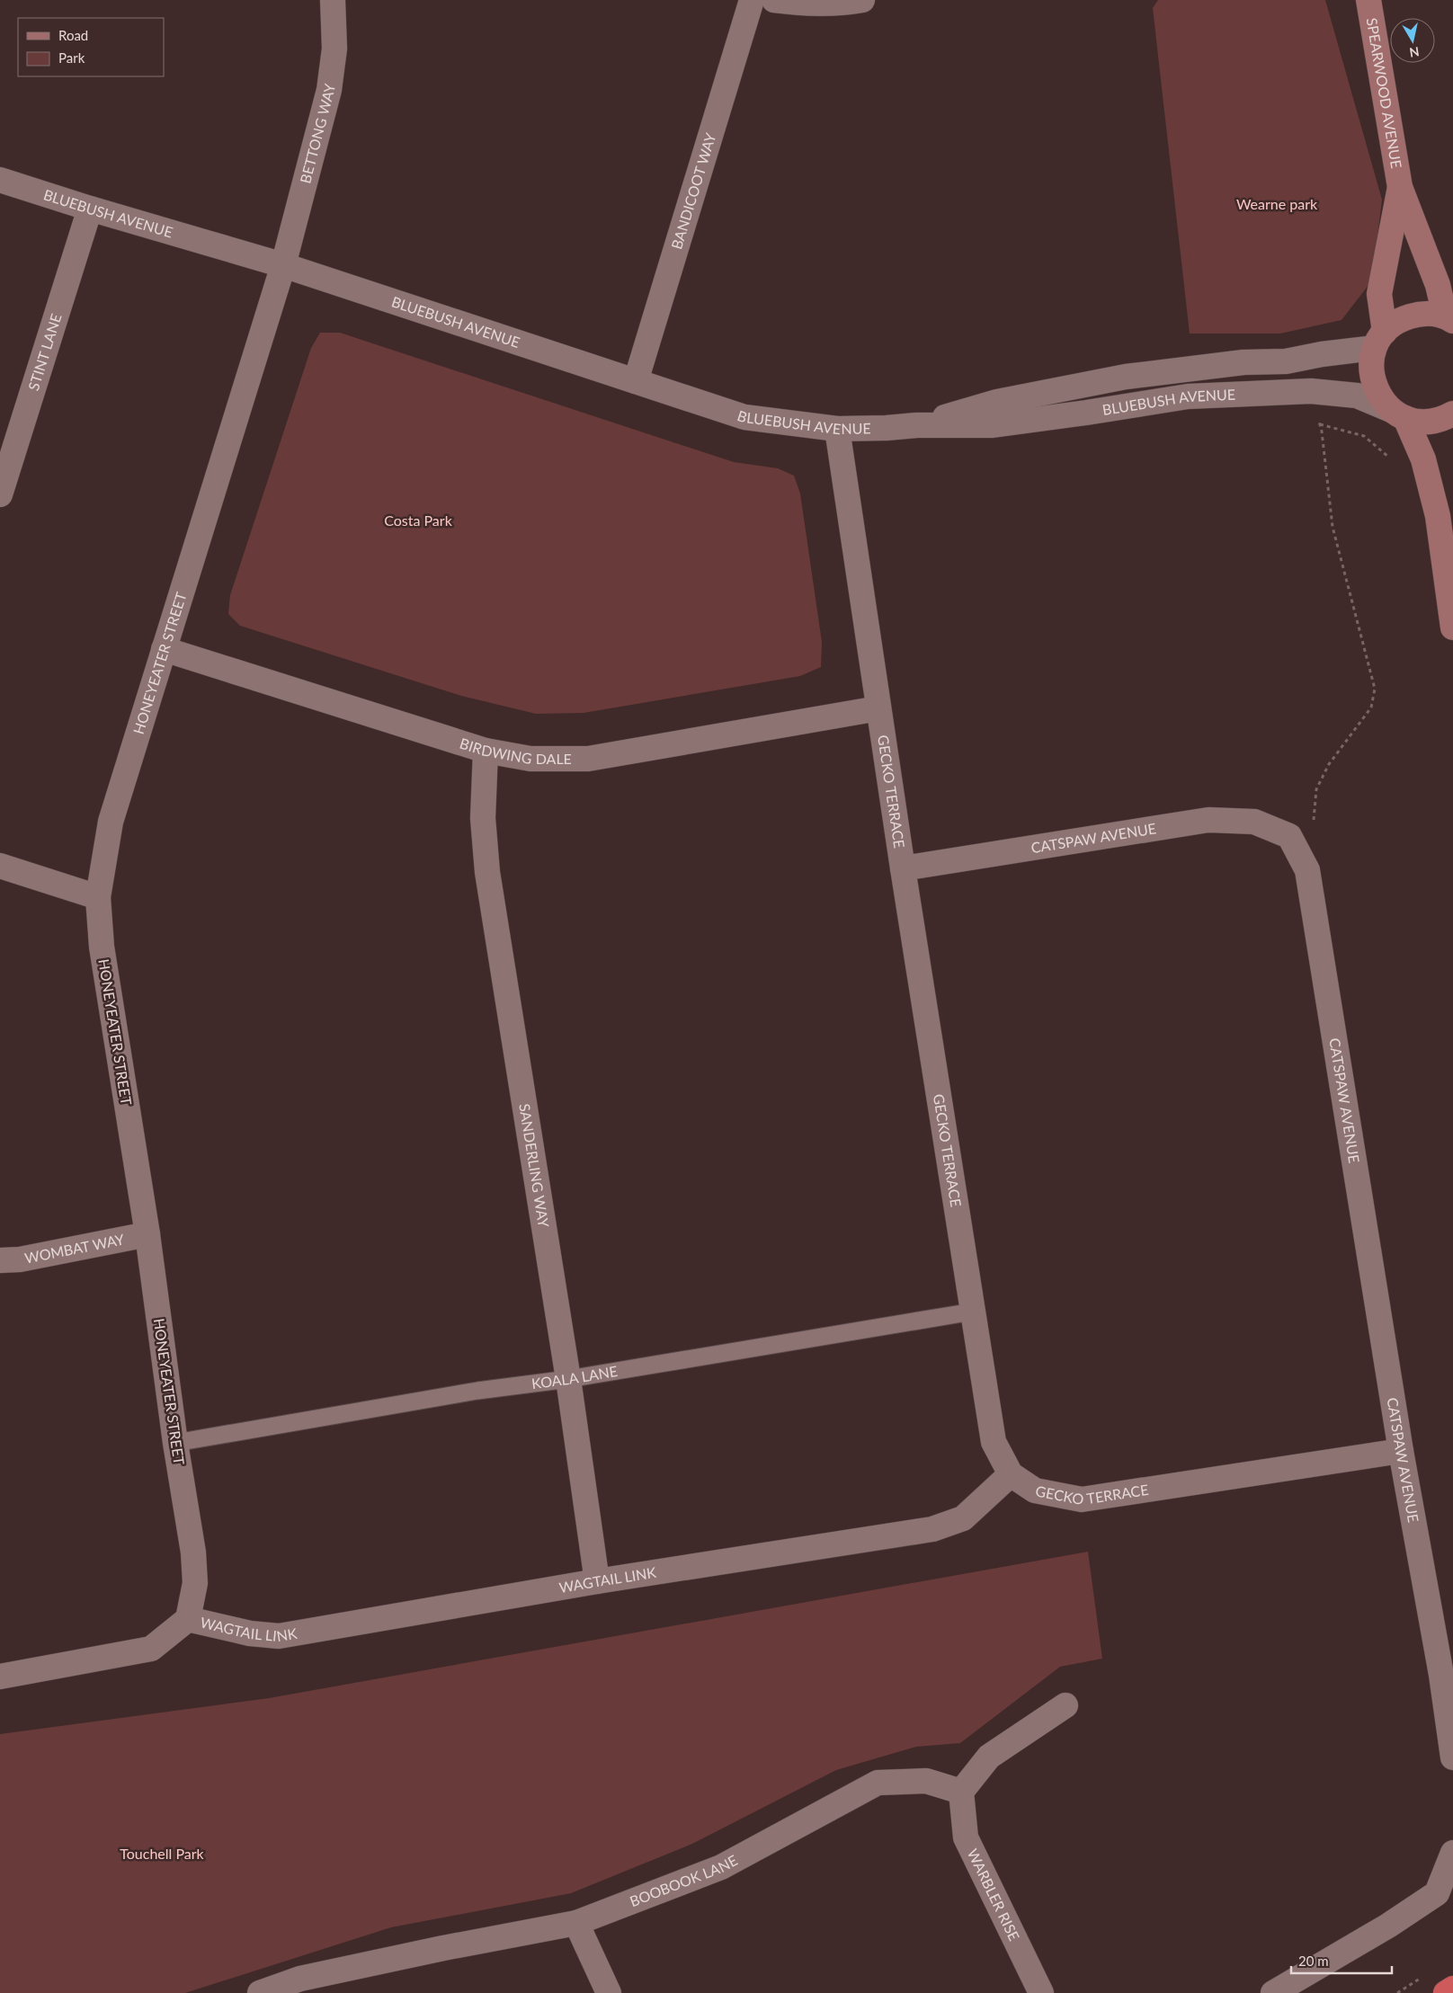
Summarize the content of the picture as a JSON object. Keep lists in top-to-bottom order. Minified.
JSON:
{"streets":{"main road":["SPEARWOOD AVENUE"],"street":["BETTONG WAY","BANDICOOT WAY","BLUEBUSH AVENUE","STINT LANE","HONEYEATER STREET","BIRDWING DALE","GECKO TERRACE","CATSPAW AVENUE","SANDERLING WAY","WOMBAT WAY","WAGTAIL LINK","BOOBOOK LANE","WARBLER RISE"],"lane":["KOALA LANE"]},"crossings":[["SPEARWOOD AVENUE","BLUEBUSH AVENUE"],["BETTONG WAY","BLUEBUSH AVENUE"],["BETTONG WAY","HONEYEATER STREET"],["BANDICOOT WAY","BLUEBUSH AVENUE"],["BLUEBUSH AVENUE","STINT LANE"],["BLUEBUSH AVENUE","HONEYEATER STREET"],["BLUEBUSH AVENUE","GECKO TERRACE"],["HONEYEATER STREET","BIRDWING DALE"],["HONEYEATER STREET","WOMBAT WAY"],["HONEYEATER STREET","KOALA LANE"],["HONEYEATER STREET","WAGTAIL LINK"],["BIRDWING DALE","GECKO TERRACE"],["BIRDWING DALE","SANDERLING WAY"],["GECKO TERRACE","CATSPAW AVENUE"],["GECKO TERRACE","KOALA LANE"],["GECKO TERRACE","WAGTAIL LINK"],["SANDERLING WAY","KOALA LANE"],["SANDERLING WAY","WAGTAIL LINK"],["BOOBOOK LANE","WARBLER RISE"]],"parks":["Wearne park","Costa Park","Touchell Park"],"legend":["Road","Park"],"scale_bar":"20 m","north":"bottom"}
